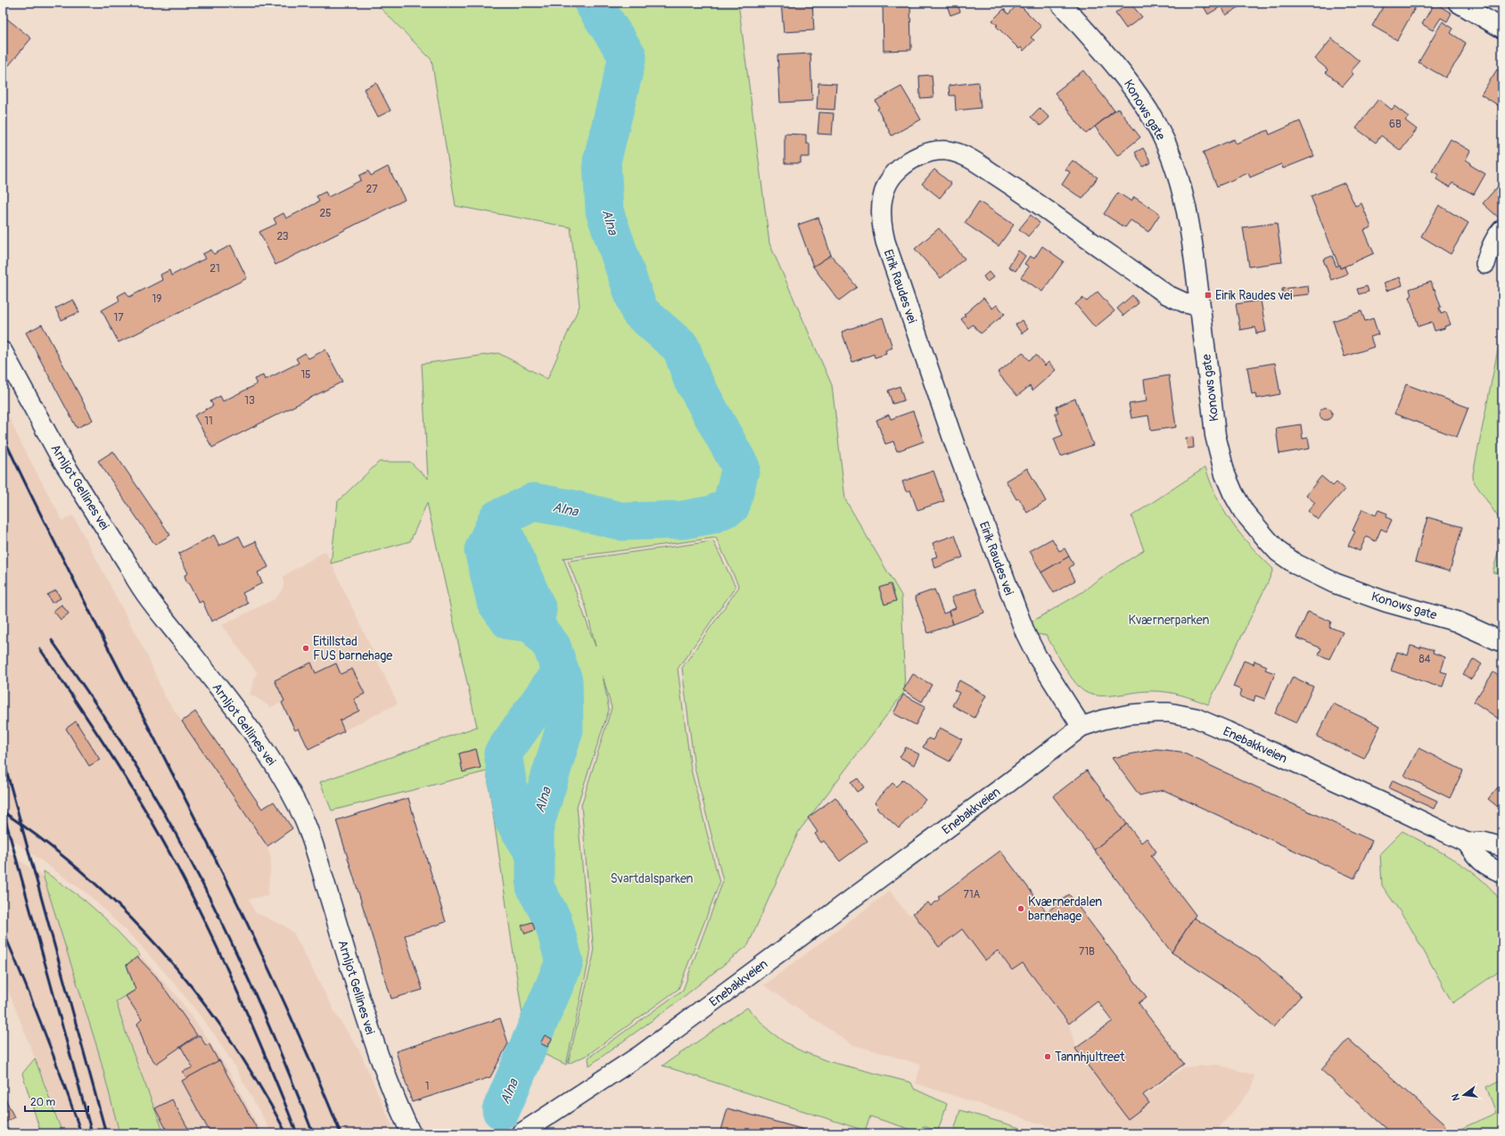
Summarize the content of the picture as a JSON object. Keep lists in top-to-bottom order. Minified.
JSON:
{"streets":{"street":["Konows gate","Eirik Raudes vei","Arnljot Gellines vei","Enebakkveien"]},"crossings":[["Konows gate","Eirik Raudes vei"],["Eirik Raudes vei","Enebakkveien"]],"water":["Alna"],"parks":["Kværnerparken","Svartdalsparken"],"places":{"transit":["Eirik Raudes vei"],"other":["Eitillstad FUS barnehage","Kværnerdalen barnehage","Tannhjultreet"]},"house_numbers":["6B","27","25","23","21","19","17","15","13","11","84","71A","71B","1"],"scale_bar":"20 m","north":"left"}
